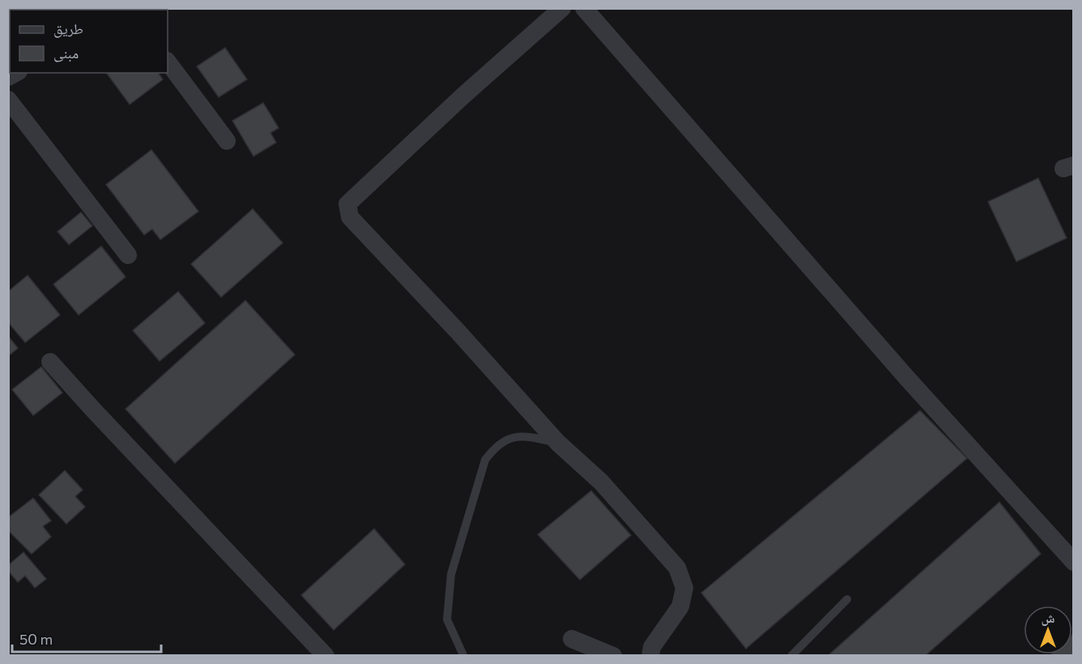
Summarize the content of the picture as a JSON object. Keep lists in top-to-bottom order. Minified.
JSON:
{"legend":["طريق","مبنى"],"scale_bar":"50 m","north":"top"}
